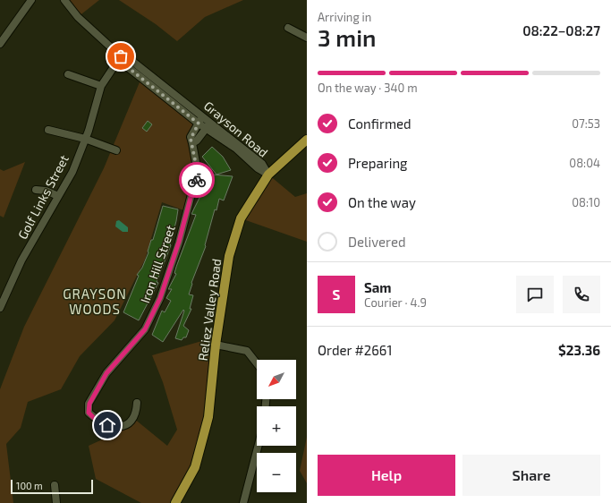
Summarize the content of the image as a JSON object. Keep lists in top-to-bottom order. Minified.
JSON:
{"streets":{"main road":["Reliez Valley Road"],"street":["Grayson Road","Golf Links Street","Iron Hill Street"]},"crossings":[["Grayson Road","Golf Links Street"],["Grayson Road","Iron Hill Street"],["Grayson Road","Reliez Valley Road"]],"districts":["GRAYSON WOODS"],"scale_bar":"100 m","north":"bottom left","page":{"heading":["3 min","Arriving in","08:22–08:27"],"panel":["Sam","Courier · 4.9","Order #2661","$23.36"],"bar":"On the way · 340 m","list":[["Confirmed","07:53"],["Preparing","08:04"],["On the way","08:10"],"Delivered"],"round":"S","map_buttons":["+","−"],"buttons":["Help","Share"],"scale":"100 m"}}
